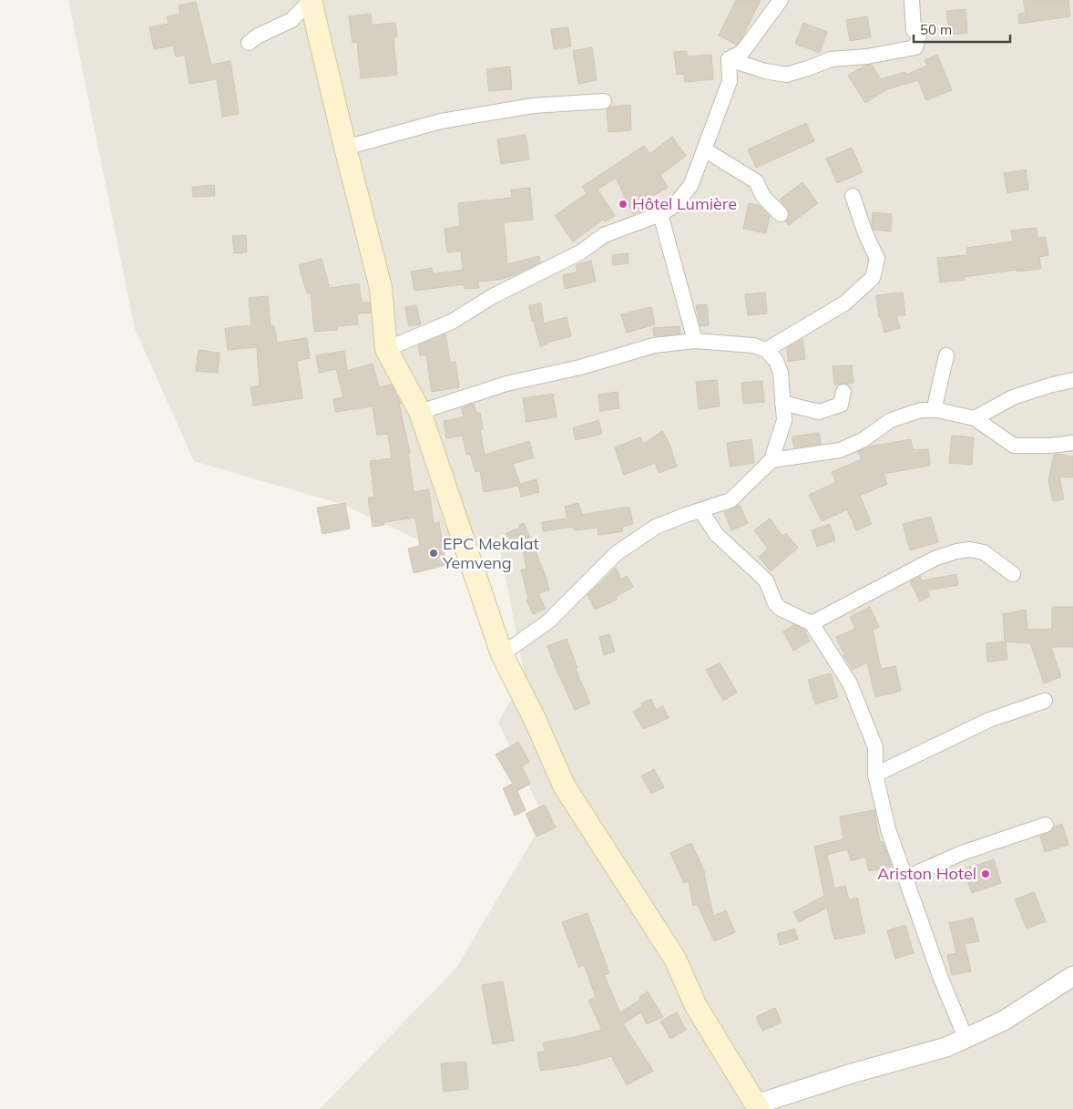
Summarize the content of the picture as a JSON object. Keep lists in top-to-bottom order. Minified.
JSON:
{"places":["Hôtel Lumière","EPC Mekalat Yemveng","Ariston Hotel"],"scale_bar":"50 m"}
